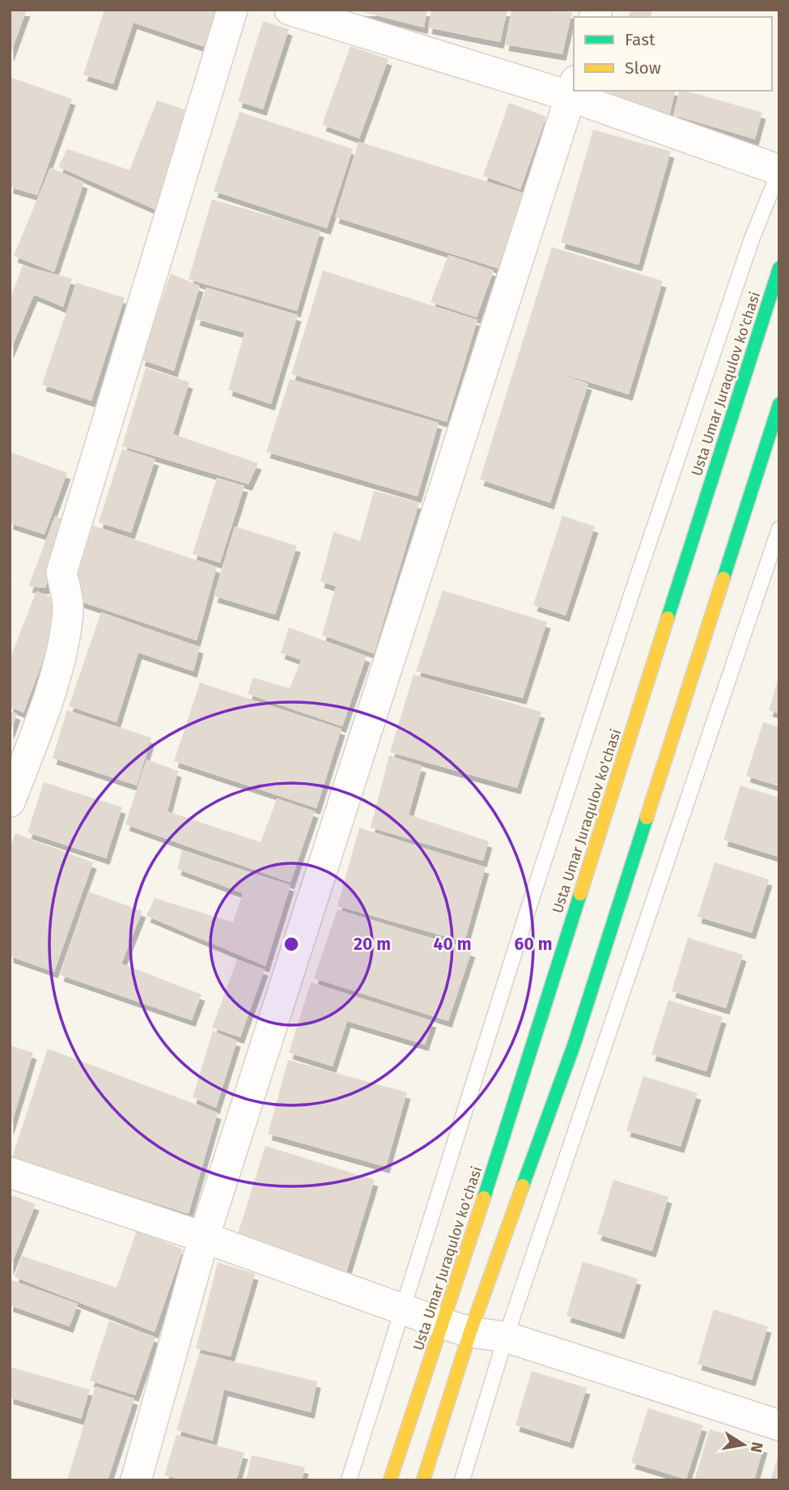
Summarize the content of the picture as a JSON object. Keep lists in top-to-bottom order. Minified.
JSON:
{"streets":{"main road":["Usta Umar Juraqulov ko'chasi"]},"legend":["Fast","Slow"],"north":"right","rings":["20 m","40 m","60 m"]}
